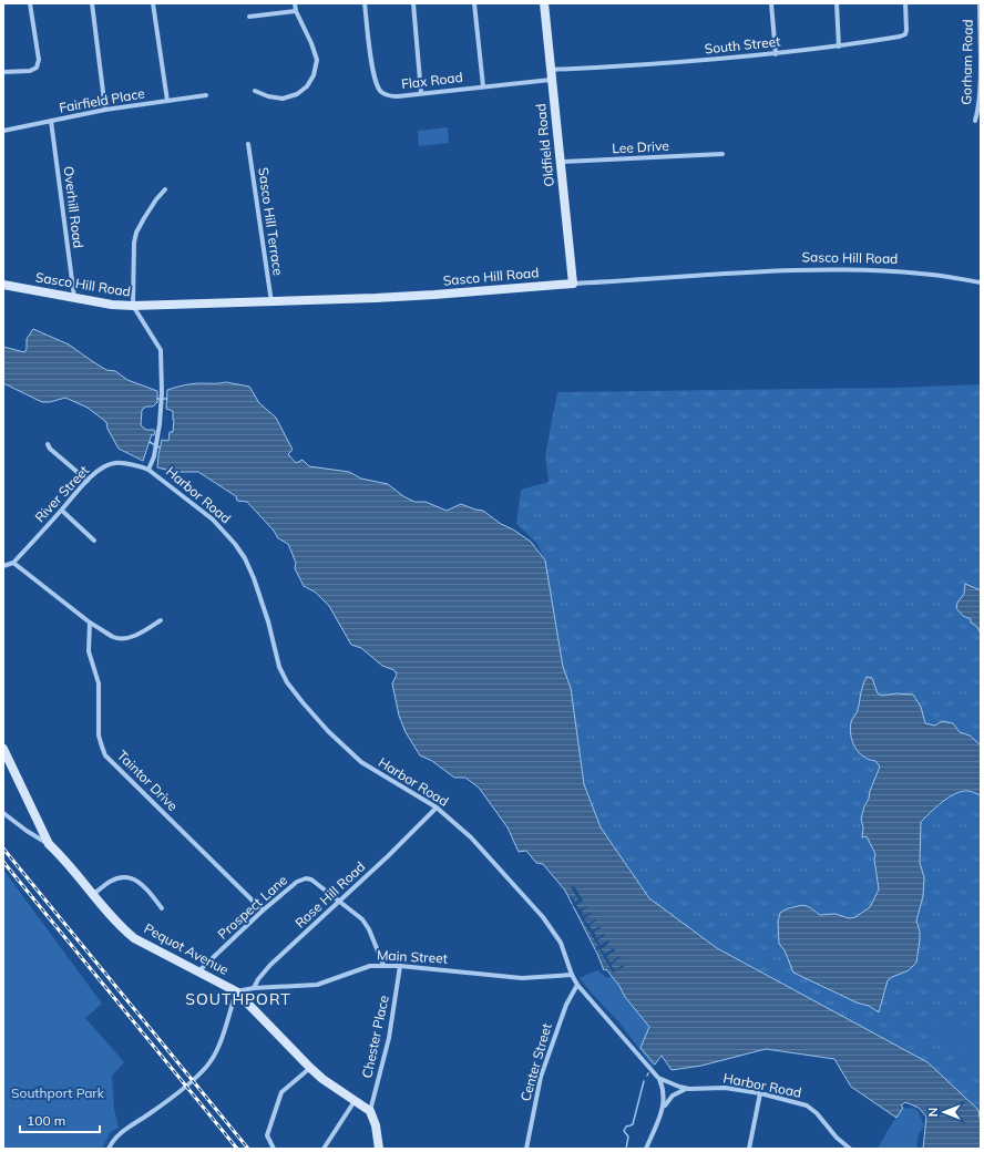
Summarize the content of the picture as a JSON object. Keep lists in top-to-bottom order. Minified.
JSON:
{"streets":{"street":["South Street","Gorham Road","Flax Road","Fairfield Place","Oldfield Road","Lee Drive","Overhill Road","Sasco Hill Terrace","Sasco Hill Road","River Street","Harbor Road","Taintor Drive","Rose Hill Road","Prospect Lane","Pequot Avenue","Main Street","Chester Place","Center Street"]},"crossings":[["South Street","Oldfield Road"],["Flax Road","Oldfield Road"],["Fairfield Place","Overhill Road"],["Oldfield Road","Lee Drive"],["Oldfield Road","Sasco Hill Road"],["Overhill Road","Sasco Hill Road"],["Sasco Hill Terrace","Sasco Hill Road"],["Sasco Hill Road","Harbor Road"],["River Street","Harbor Road"],["Harbor Road","Rose Hill Road"],["Harbor Road","Main Street"],["Harbor Road","Center Street"],["Taintor Drive","Prospect Lane"],["Rose Hill Road","Prospect Lane"],["Rose Hill Road","Main Street"],["Prospect Lane","Pequot Avenue"],["Pequot Avenue","Chester Place"],["Main Street","Chester Place"]],"districts":["SOUTHPORT"],"parks":["Southport Park"],"scale_bar":"100 m","north":"left"}
